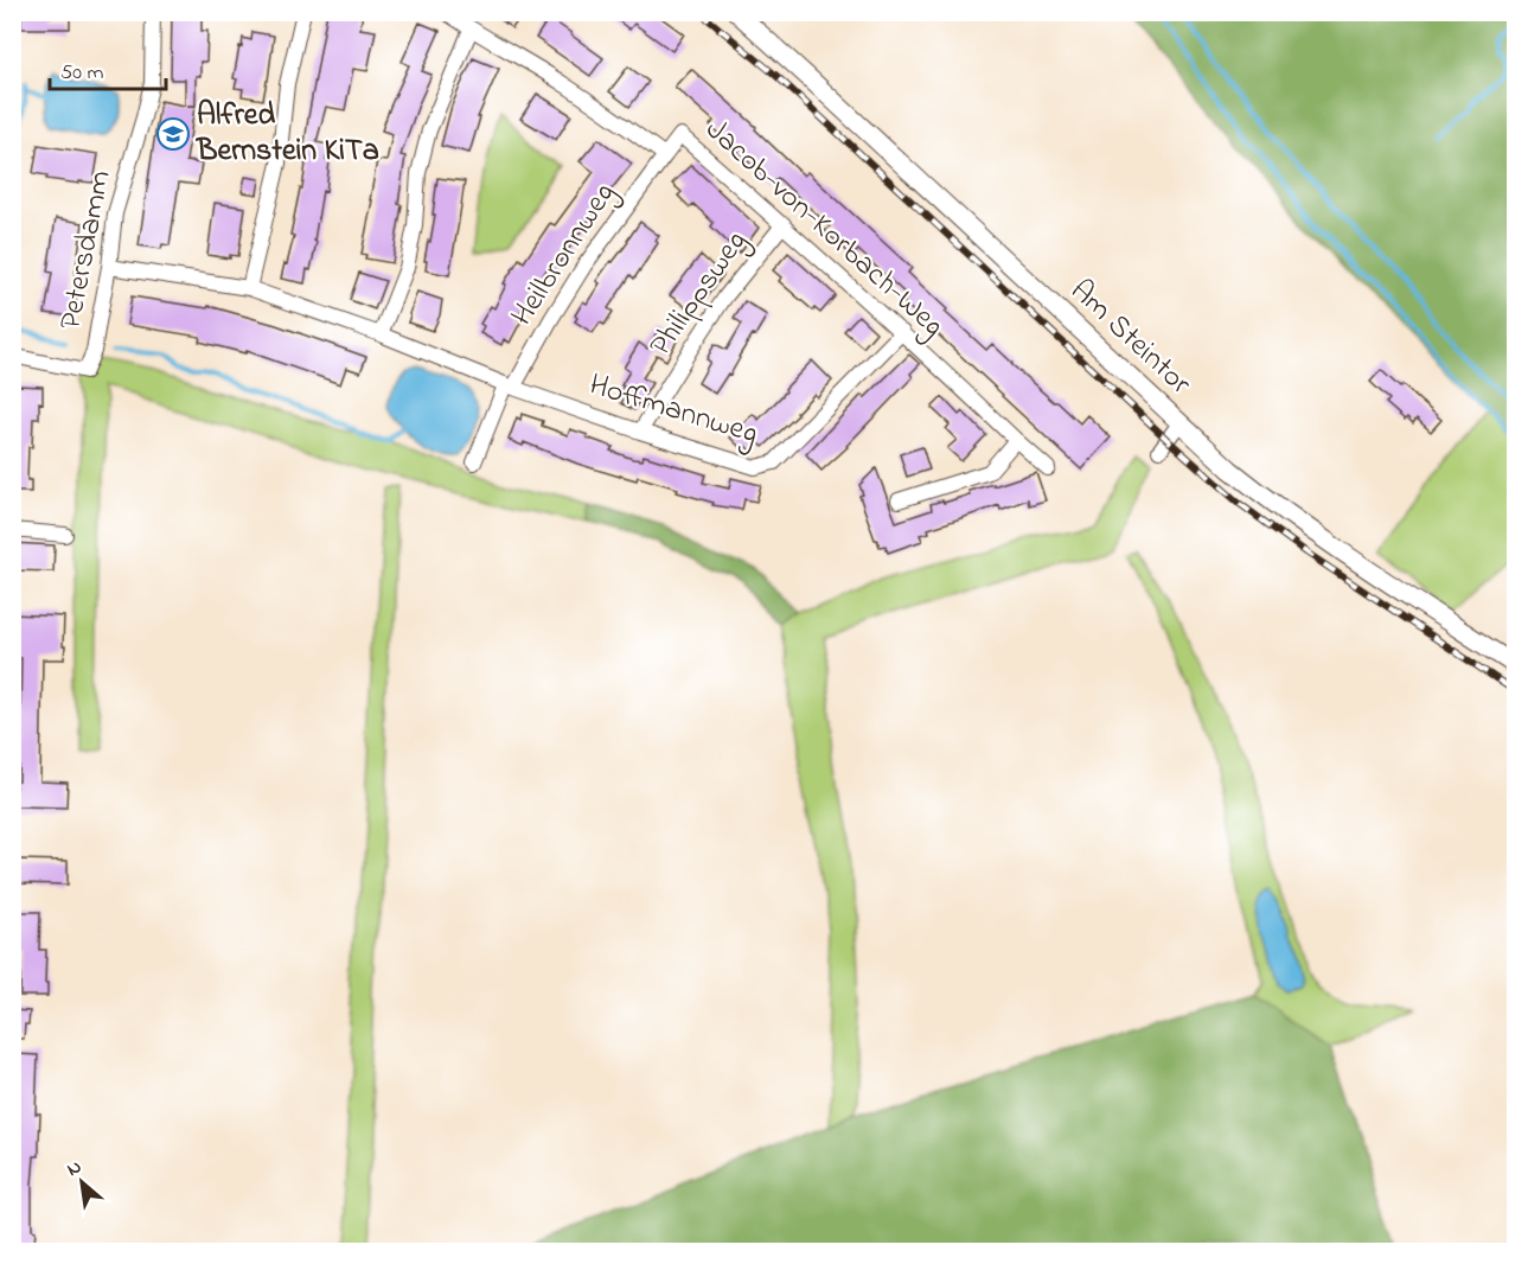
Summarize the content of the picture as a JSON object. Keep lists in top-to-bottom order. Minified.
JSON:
{"streets":{"street":["Jacob-von-Korbach-Weg","Petersdamm","Heilbronnweg","Philippsweg","Am Steintor","Hoffmannweg"]},"crossings":[["Jacob-von-Korbach-Weg","Heilbronnweg"],["Jacob-von-Korbach-Weg","Philippsweg"],["Jacob-von-Korbach-Weg","Hoffmannweg"],["Petersdamm","Hoffmannweg"],["Heilbronnweg","Hoffmannweg"],["Philippsweg","Hoffmannweg"]],"places":{"school or university":["Alfred Bernstein KiTa"]},"scale_bar":"50 m","north":"top left"}
